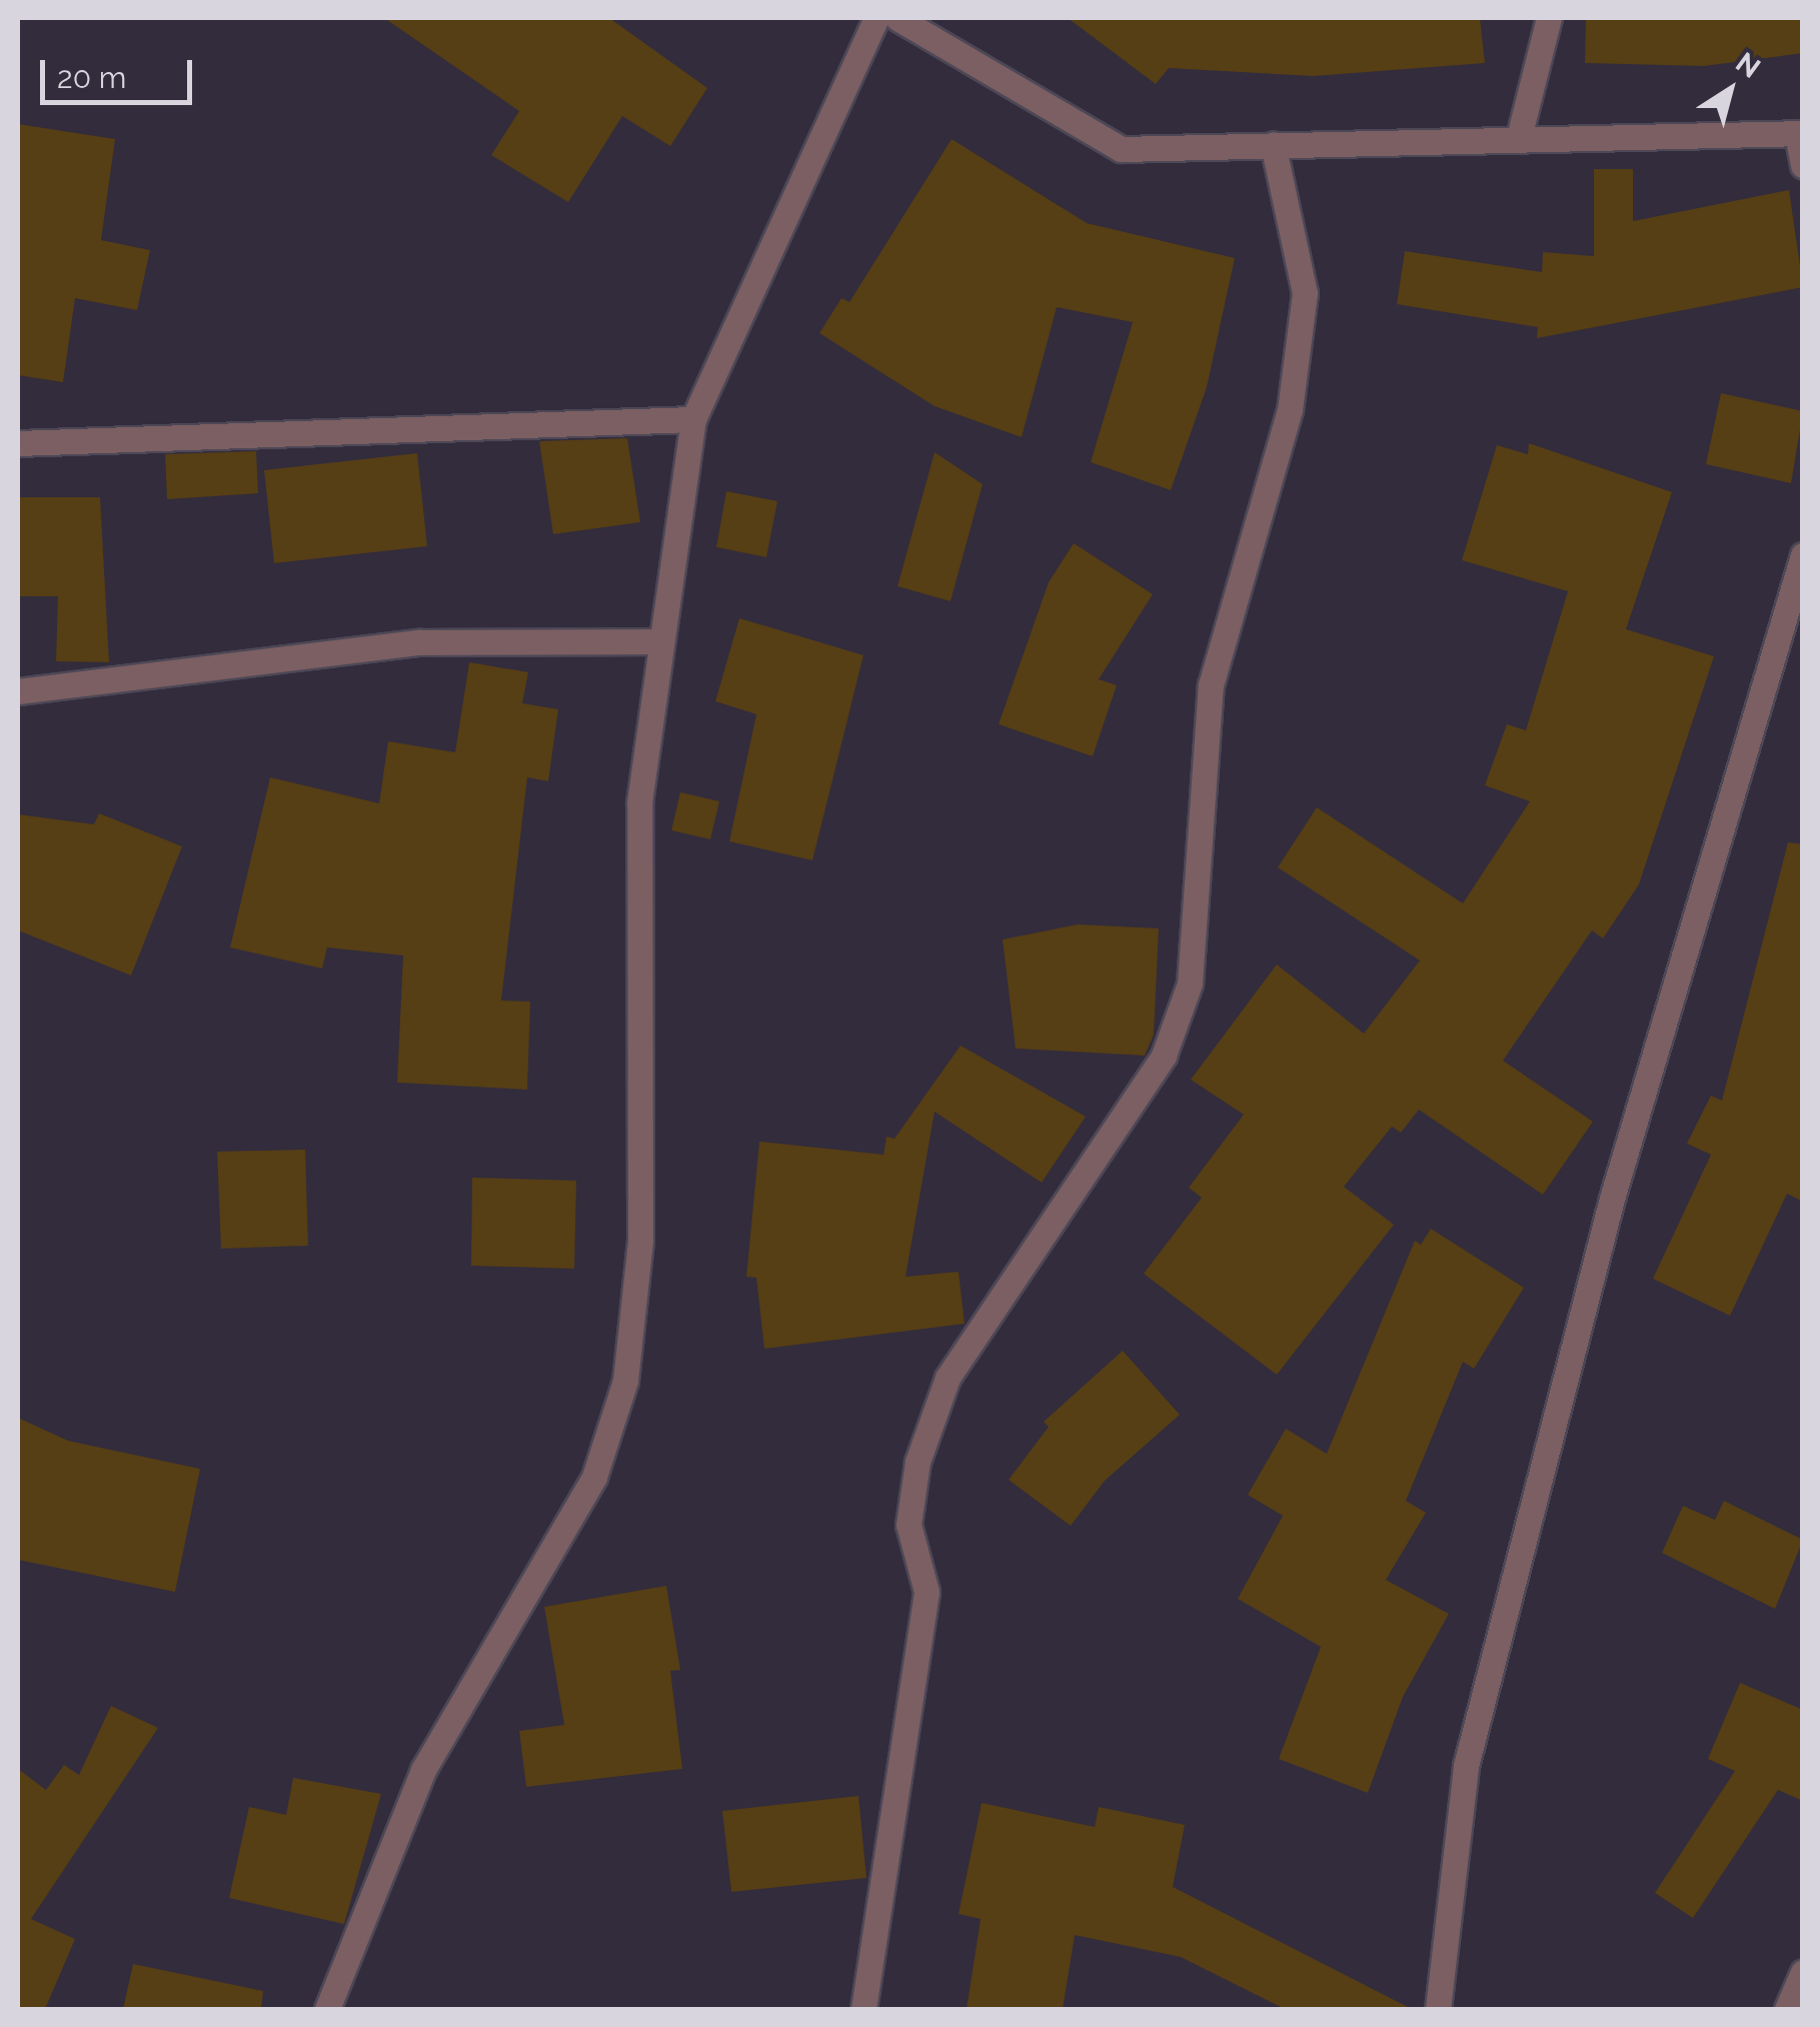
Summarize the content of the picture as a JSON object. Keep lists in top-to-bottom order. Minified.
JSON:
{"scale_bar":"20 m","north":"top right"}
